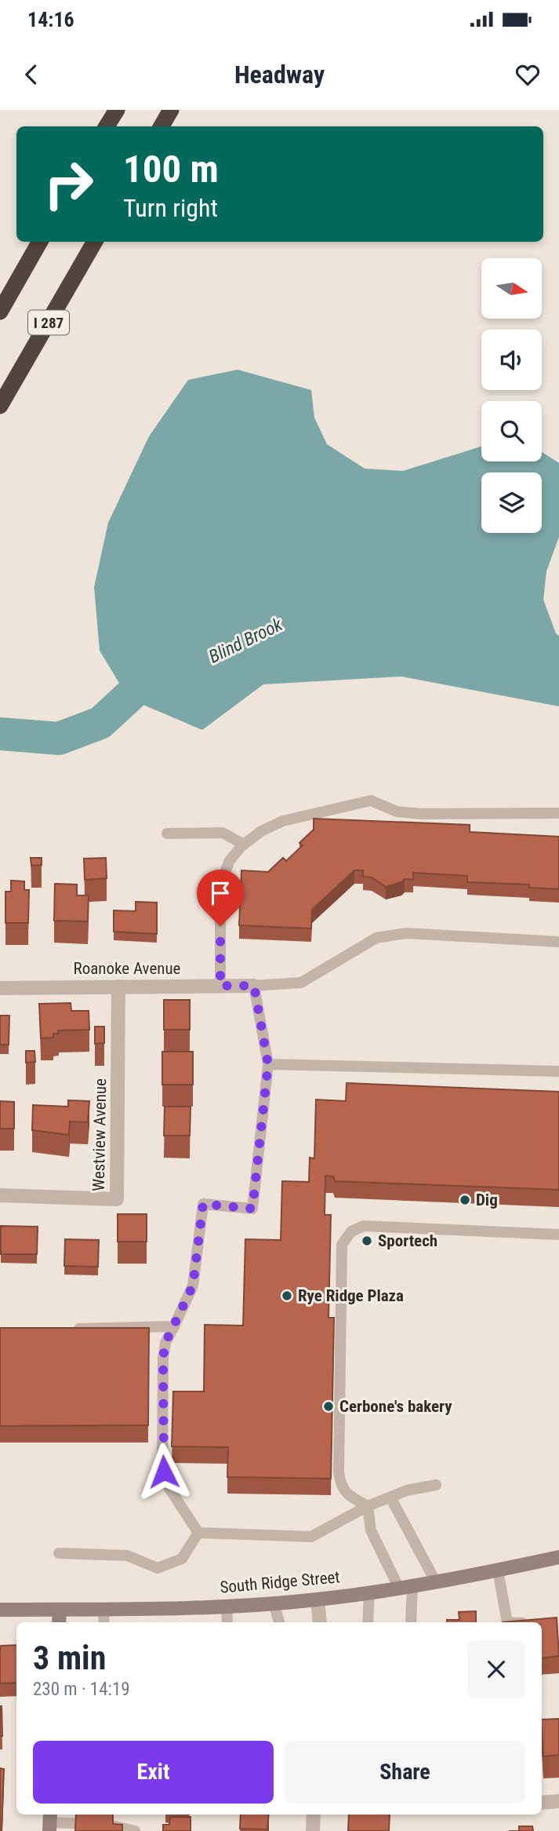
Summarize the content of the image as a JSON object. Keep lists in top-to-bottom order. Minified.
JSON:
{"streets":{"highway":["I 287"],"street":["Roanoke Avenue","Westview Avenue","South Ridge Street"]},"crossings":[["Roanoke Avenue","Westview Avenue"]],"water":["Blind Brook"],"places":["Dig","Sportech","Rye Ridge Plaza","Cerbone's bakery"],"north":"right","page":{"status":"14:16","header":"Headway","turn":["100 m","Turn right"],"heading":["3 min","230 m · 14:19"],"buttons":["Exit","Share"]}}
